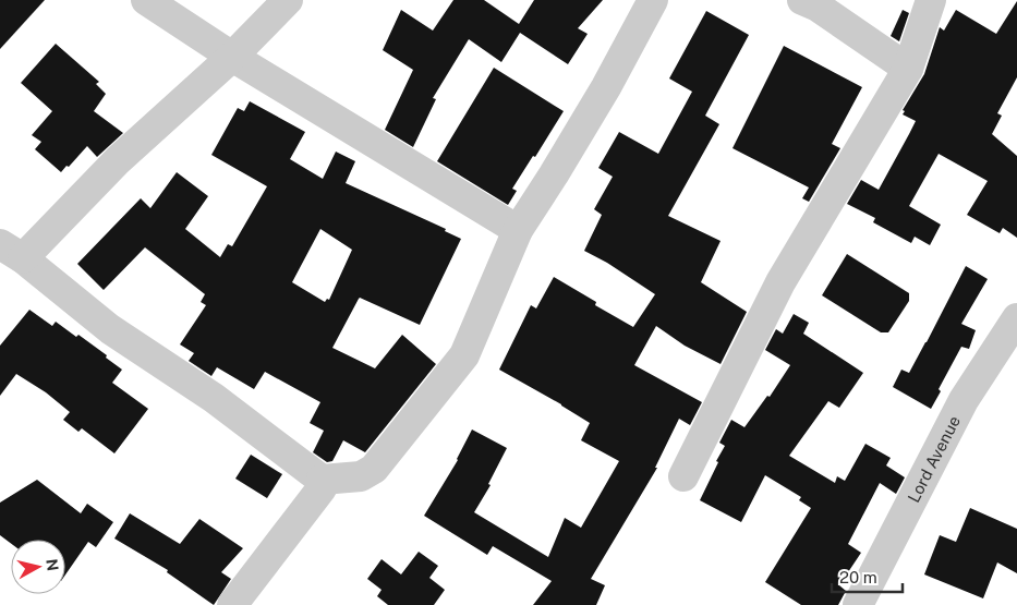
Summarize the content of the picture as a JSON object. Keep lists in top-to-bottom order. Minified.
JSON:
{"streets":{"street":["Lord Avenue"]},"scale_bar":"20 m","north":"right"}
